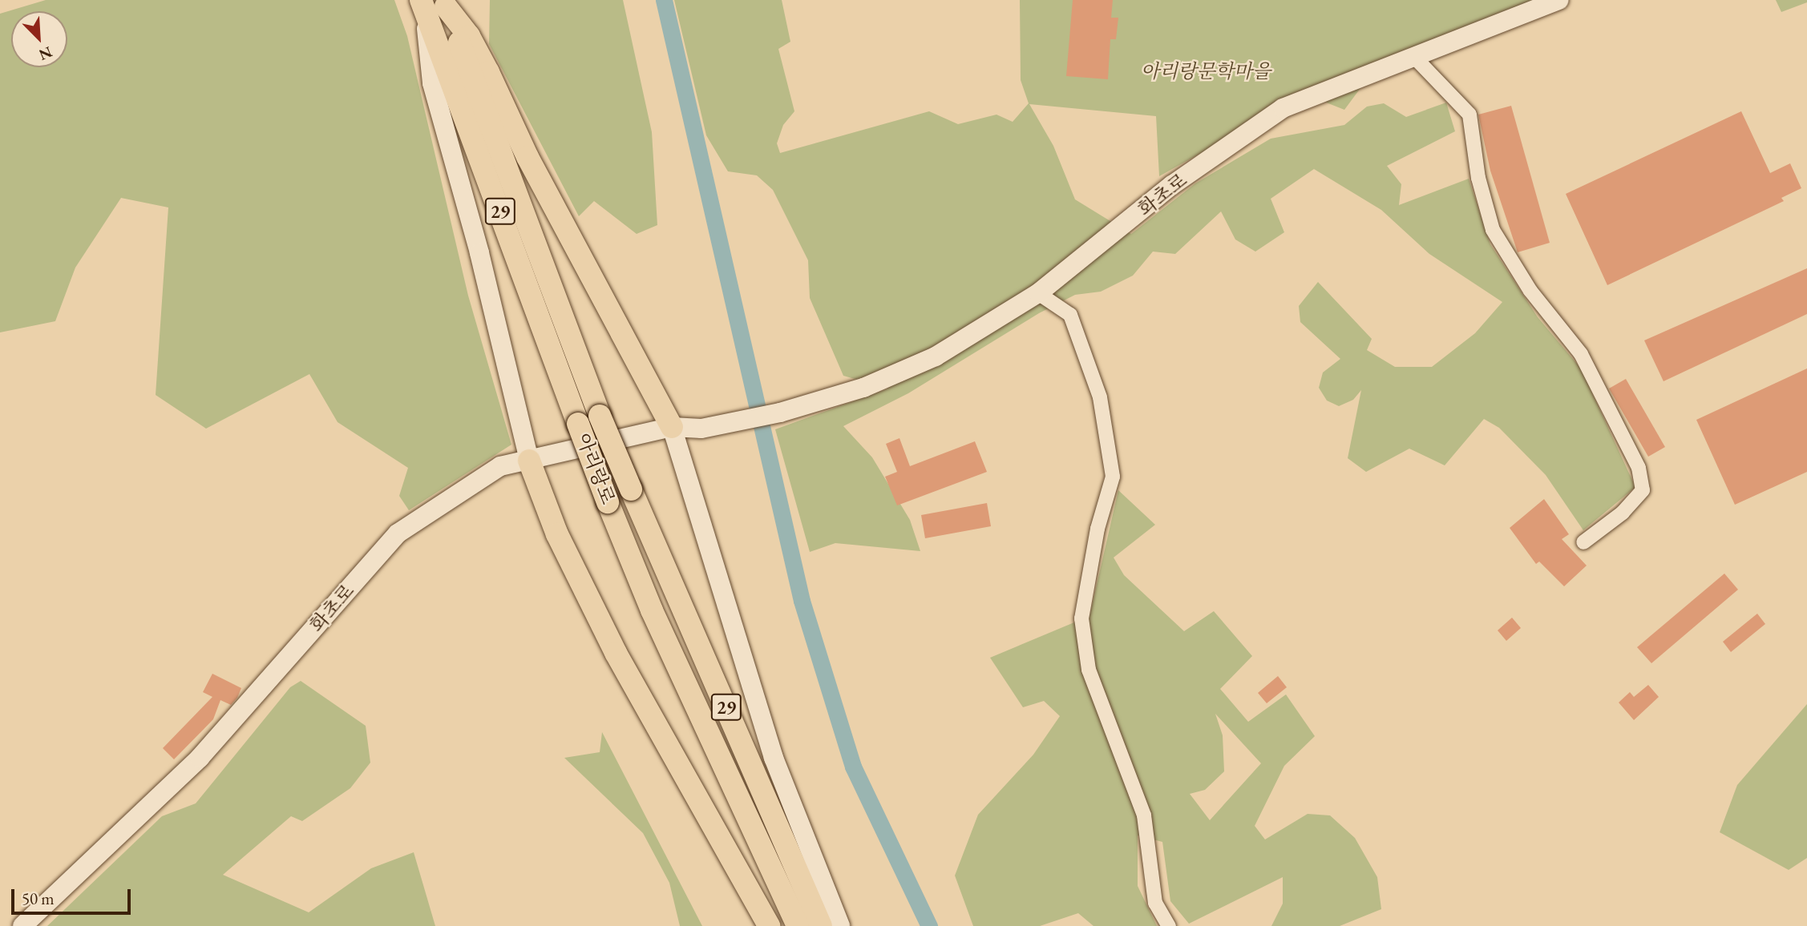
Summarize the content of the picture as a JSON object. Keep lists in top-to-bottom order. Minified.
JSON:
{"streets":{"main road":["29","아리랑로"],"street":["화초로"]},"parks":["아리랑문학마을"],"scale_bar":"50 m","north":"bottom right"}
